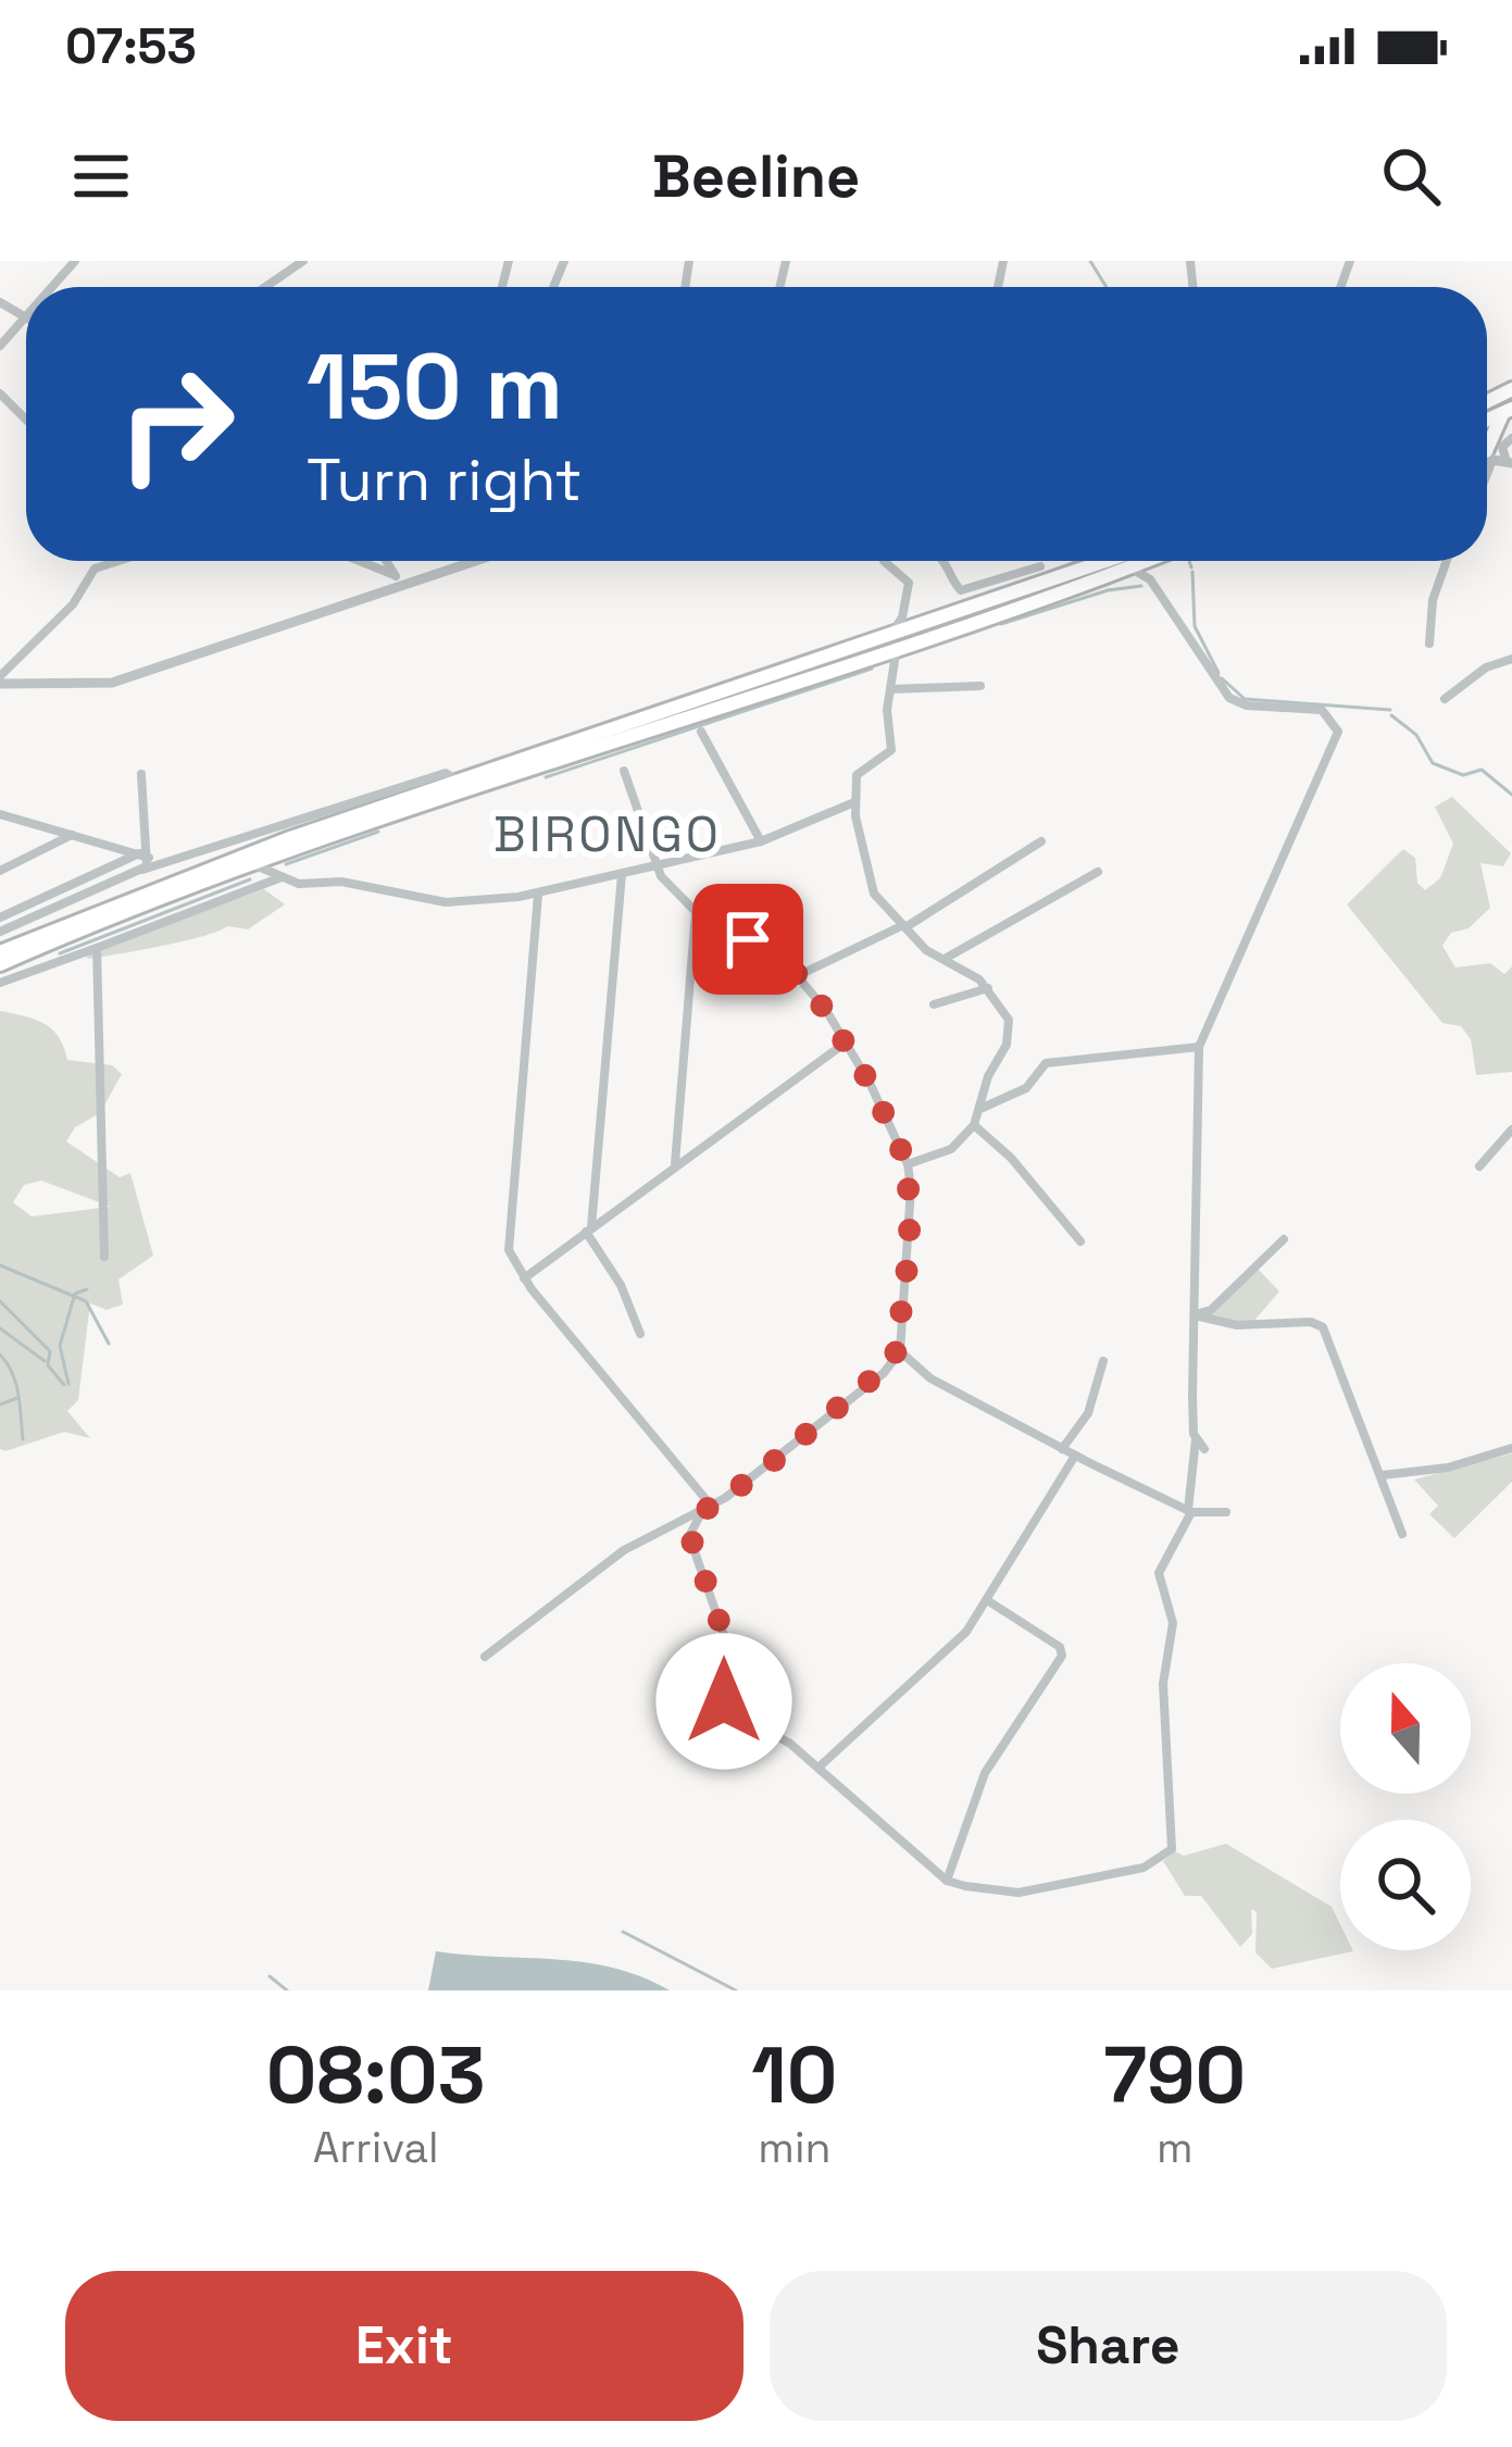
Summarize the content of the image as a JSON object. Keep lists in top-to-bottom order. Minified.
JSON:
{"districts":["BIRONGO"],"north":"top","page":{"status":"07:53","header":"Beeline","turn":["150 m","Turn right"],"eta":["08:03","Arrival","10","min","790","m"],"buttons":["Exit","Share"]}}
